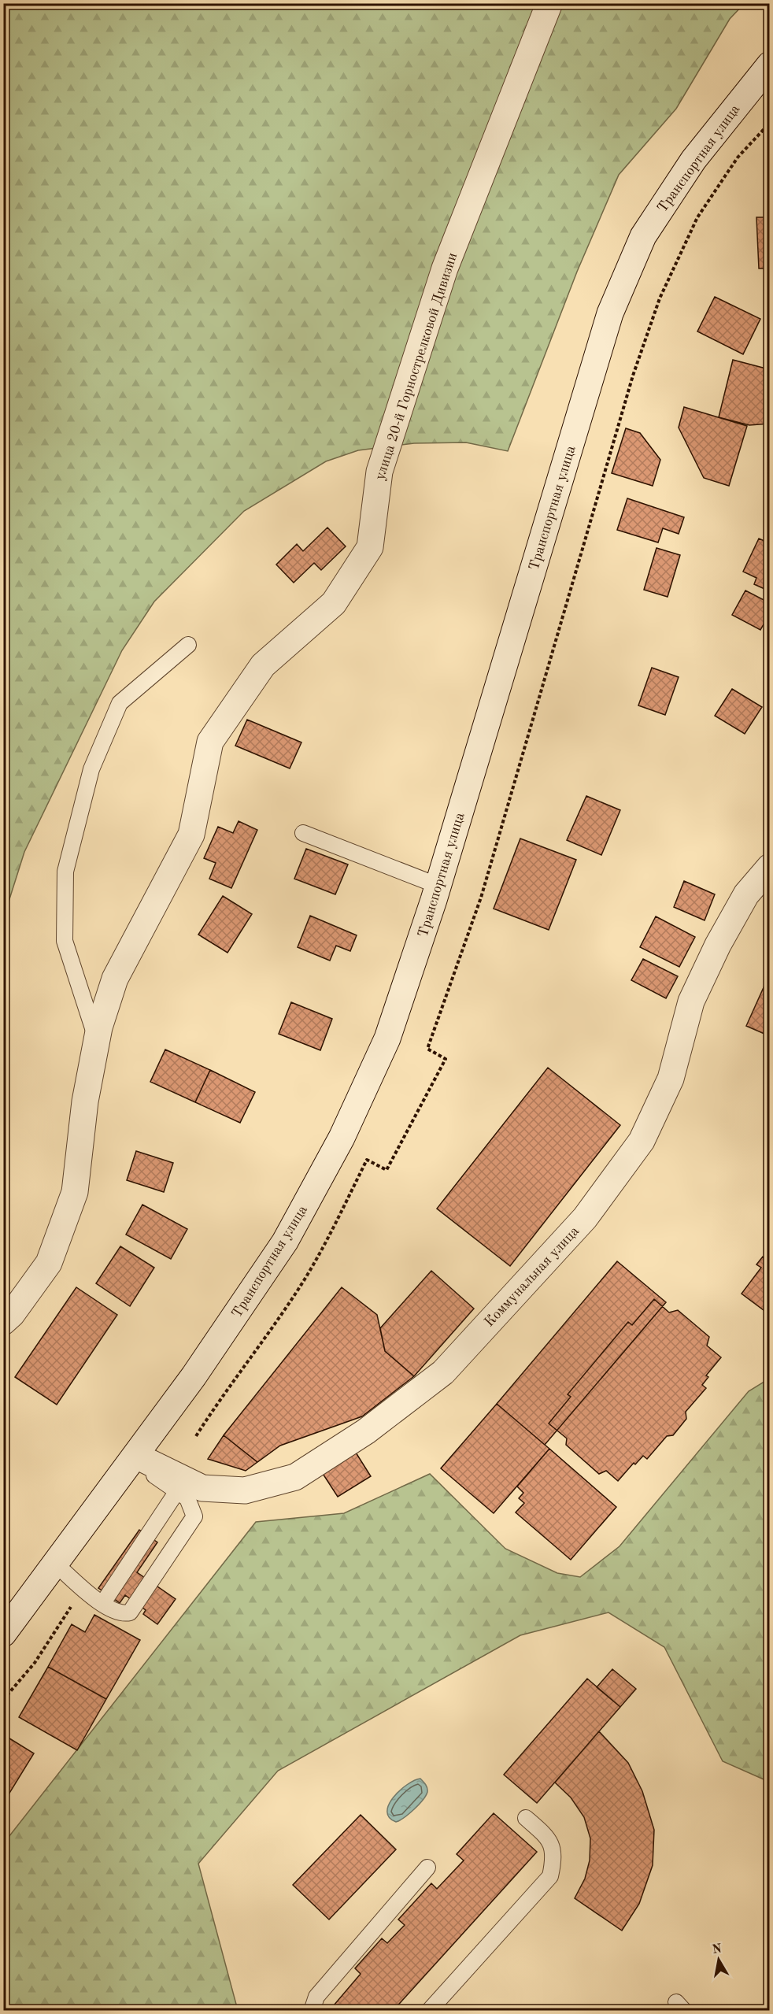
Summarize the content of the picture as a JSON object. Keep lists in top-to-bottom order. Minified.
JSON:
{"streets":{"street":["Транспортная улица","улица 20-й Горнострелковой Дивизии","Коммунальная улица"]},"crossings":[["Транспортная улица","Коммунальная улица"]],"north":"top"}
